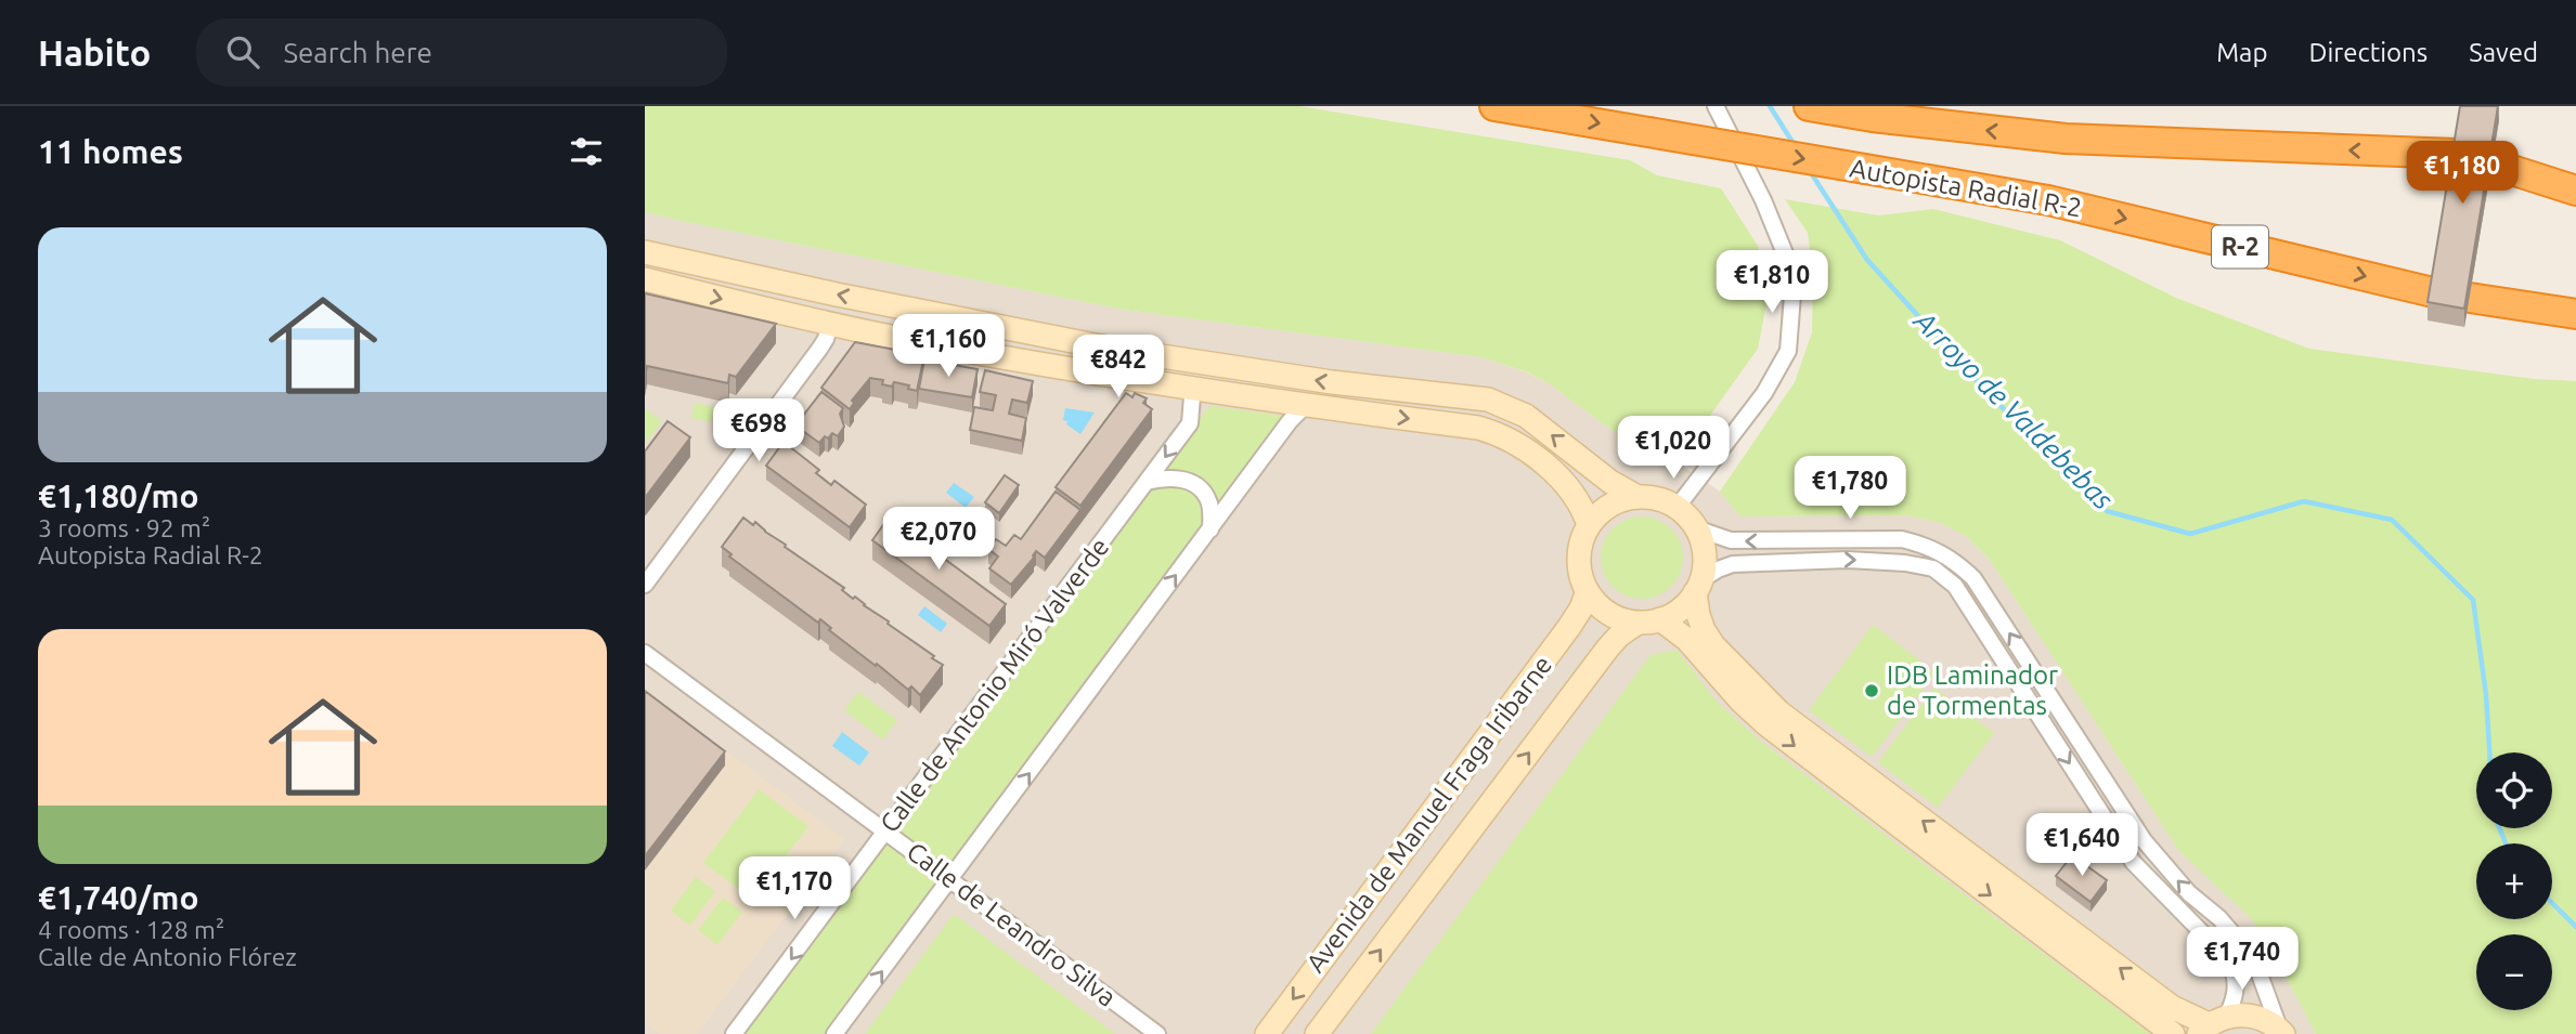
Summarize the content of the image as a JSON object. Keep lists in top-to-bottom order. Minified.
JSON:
{"streets":{"highway":["Autopista Radial R-2","R-2"],"street":["Calle de Antonio Miró Valverde","Avenida de Manuel Fraga Iribarne","Calle de Leandro Silva"]},"crossings":[["Calle de Antonio Miró Valverde","Calle de Leandro Silva"]],"water":["Arroyo de Valdebebas"],"places":["IDB Laminador de Tormentas"],"page":{"header":"Habito","search":"Search here","nav":["Map","Directions","Saved"],"heading":"11 homes","price":["€1,180","€1,810","€1,160","€842","€698","€1,020","€1,780","€2,070","€1,640","€1,170","€1,740"],"list":[{"name":"€1,180/mo","note":"3 rooms · 92 m² · Autopista Radial R-2"},{"name":"€1,740/mo","note":"4 rooms · 128 m² · Calle de Antonio Flórez"}],"map_buttons":["+","−"]}}
